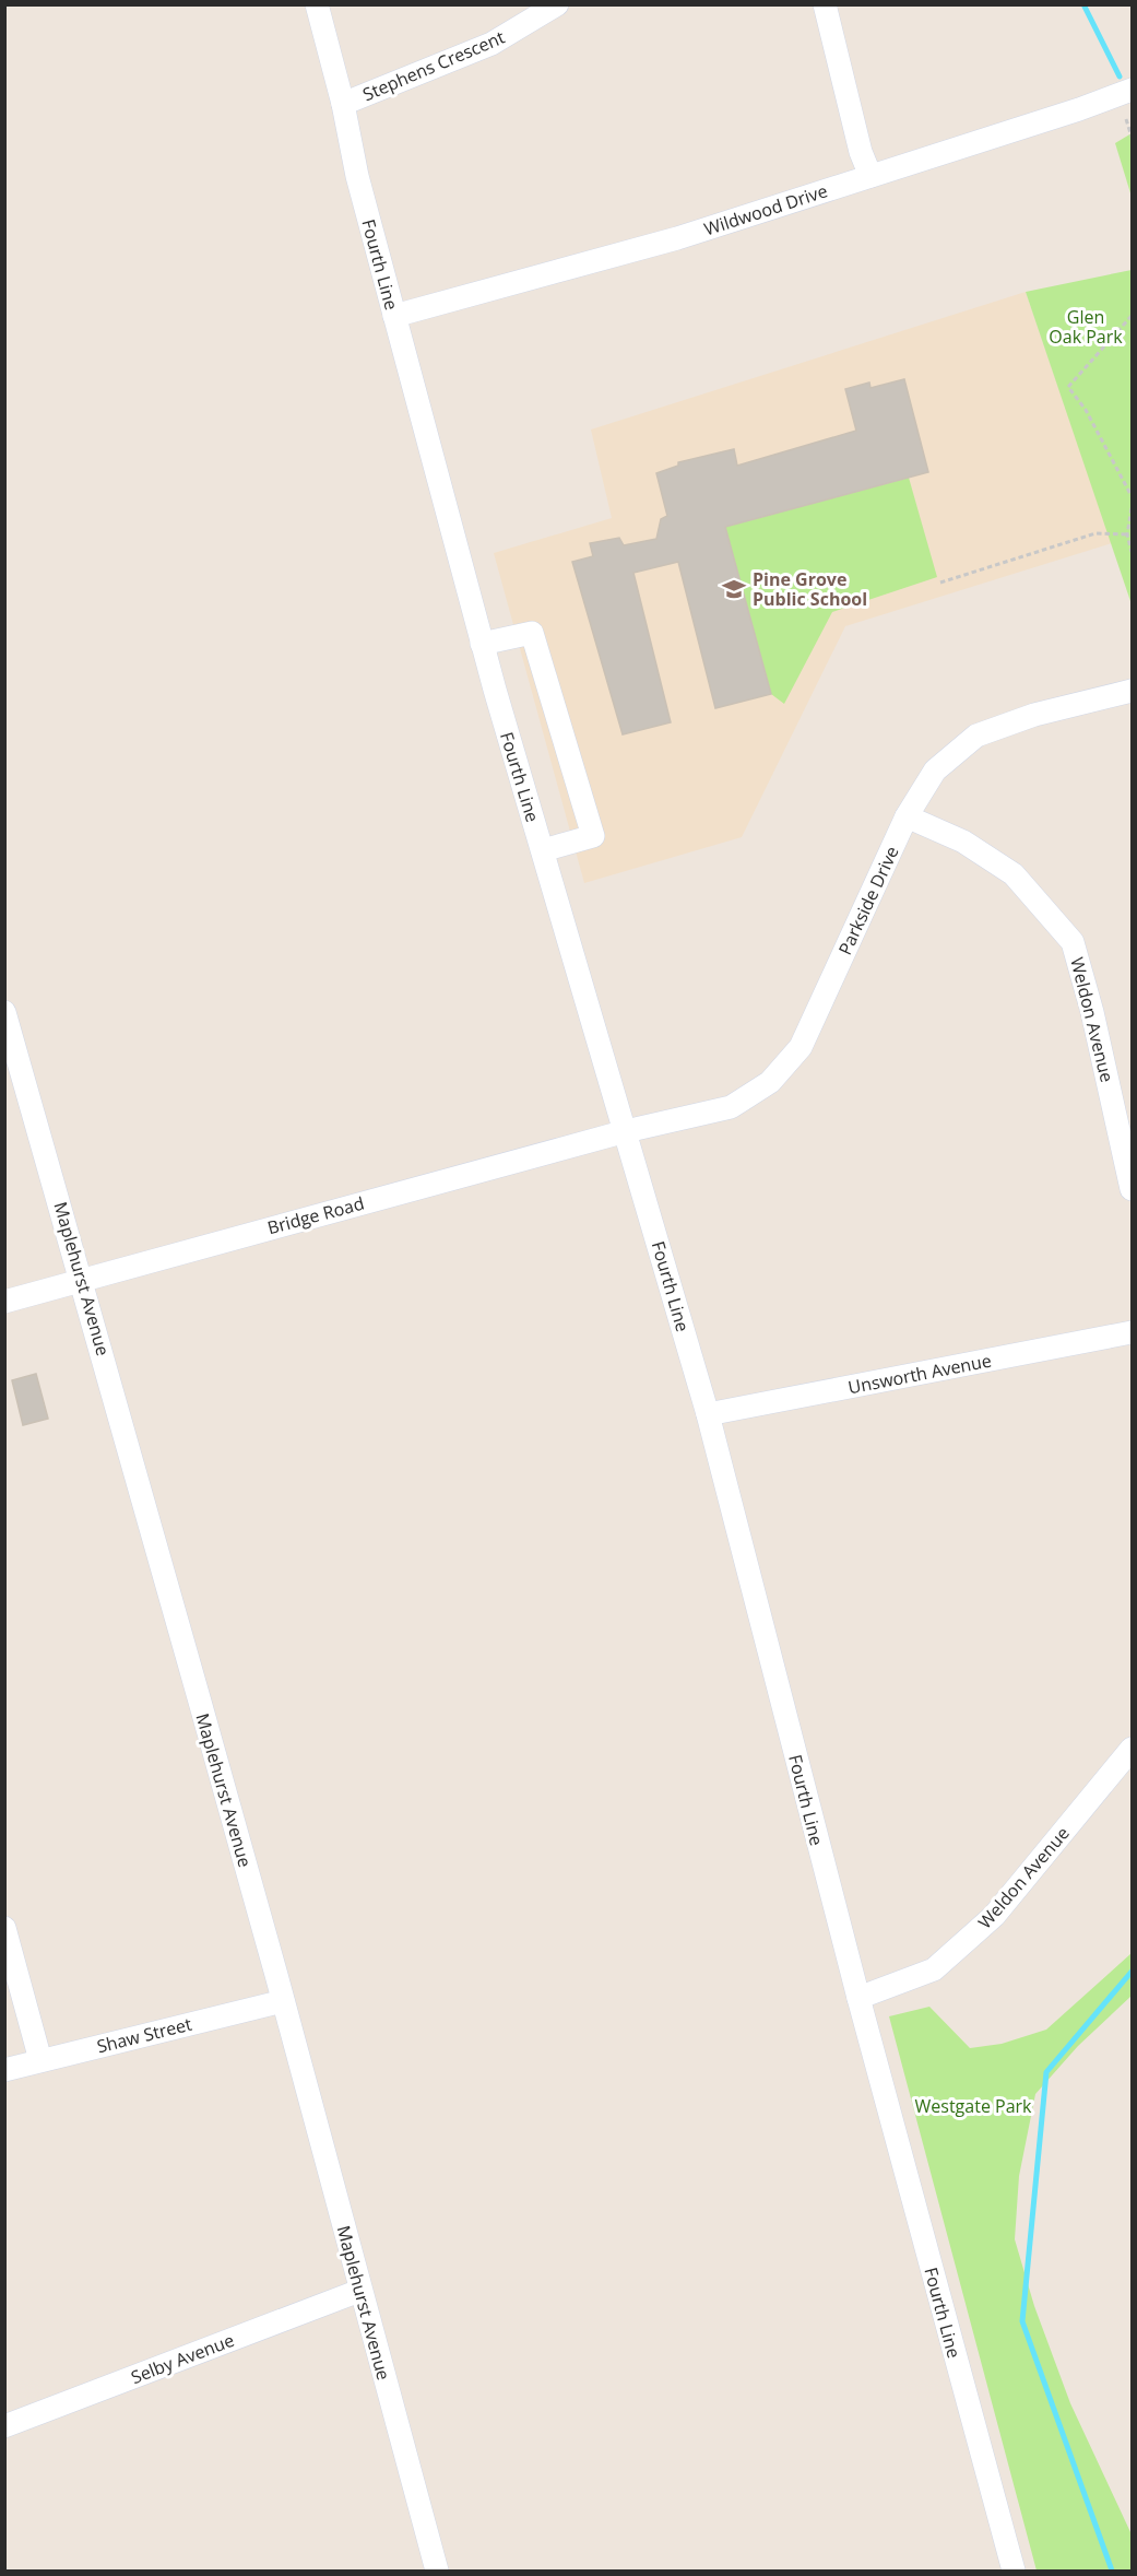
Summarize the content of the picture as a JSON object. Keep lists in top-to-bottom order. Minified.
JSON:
{"streets":{"street":["Stephens Crescent","Wildwood Drive","Fourth Line","Parkside Drive","Weldon Avenue","Bridge Road","Maplehurst Avenue","Unsworth Avenue","Shaw Street","Selby Avenue"]},"crossings":[["Stephens Crescent","Fourth Line"],["Wildwood Drive","Fourth Line"],["Fourth Line","Parkside Drive"],["Fourth Line","Weldon Avenue"],["Fourth Line","Bridge Road"],["Fourth Line","Unsworth Avenue"],["Parkside Drive","Weldon Avenue"],["Parkside Drive","Bridge Road"],["Bridge Road","Maplehurst Avenue"],["Maplehurst Avenue","Shaw Street"],["Maplehurst Avenue","Selby Avenue"]],"parks":["Glen Oak Park","Westgate Park"],"places":{"school or university":["Pine Grove Public School"]}}
